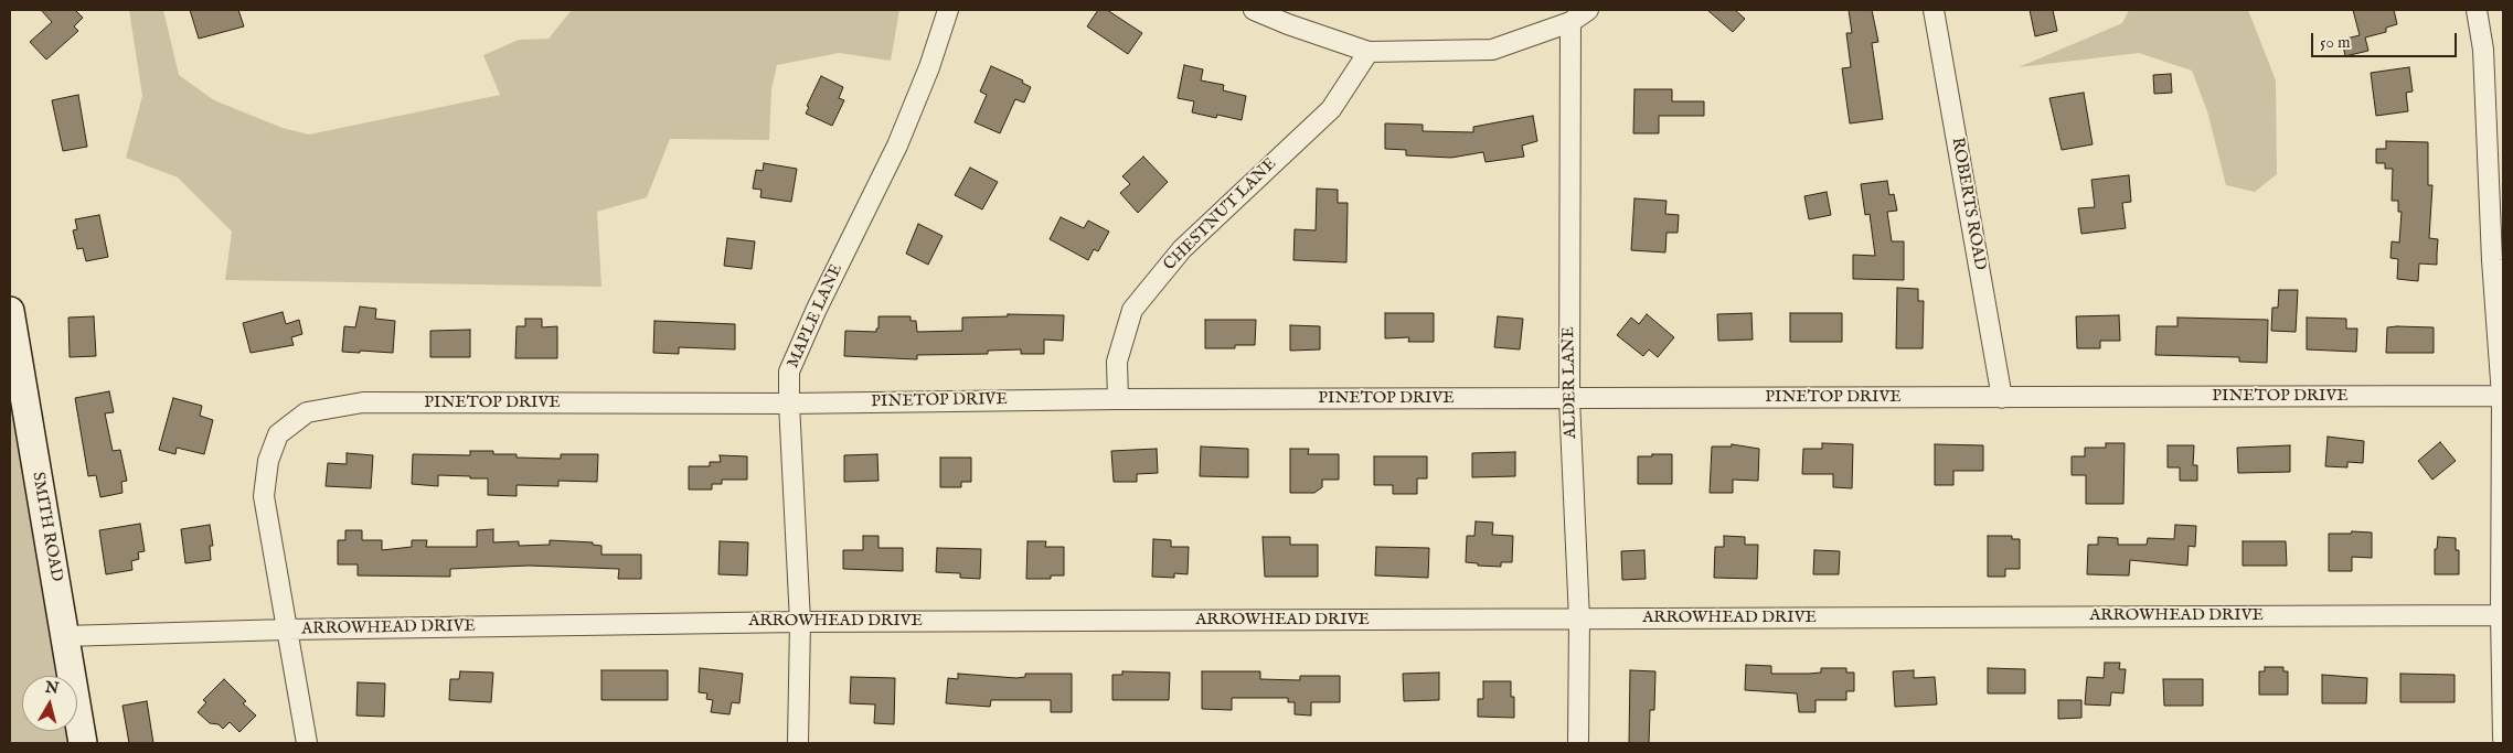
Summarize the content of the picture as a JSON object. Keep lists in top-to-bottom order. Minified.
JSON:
{"streets":{"street":["ROBERTS ROAD","CHESTNUT LANE","MAPLE LANE","ALDER LANE","PINETOP DRIVE","SMITH ROAD","ARROWHEAD DRIVE"]},"crossings":[["ROBERTS ROAD","PINETOP DRIVE"],["CHESTNUT LANE","PINETOP DRIVE"],["MAPLE LANE","PINETOP DRIVE"],["MAPLE LANE","ARROWHEAD DRIVE"],["ALDER LANE","PINETOP DRIVE"],["ALDER LANE","ARROWHEAD DRIVE"],["PINETOP DRIVE","ARROWHEAD DRIVE"],["SMITH ROAD","ARROWHEAD DRIVE"]],"scale_bar":"50 m","north":"top"}
